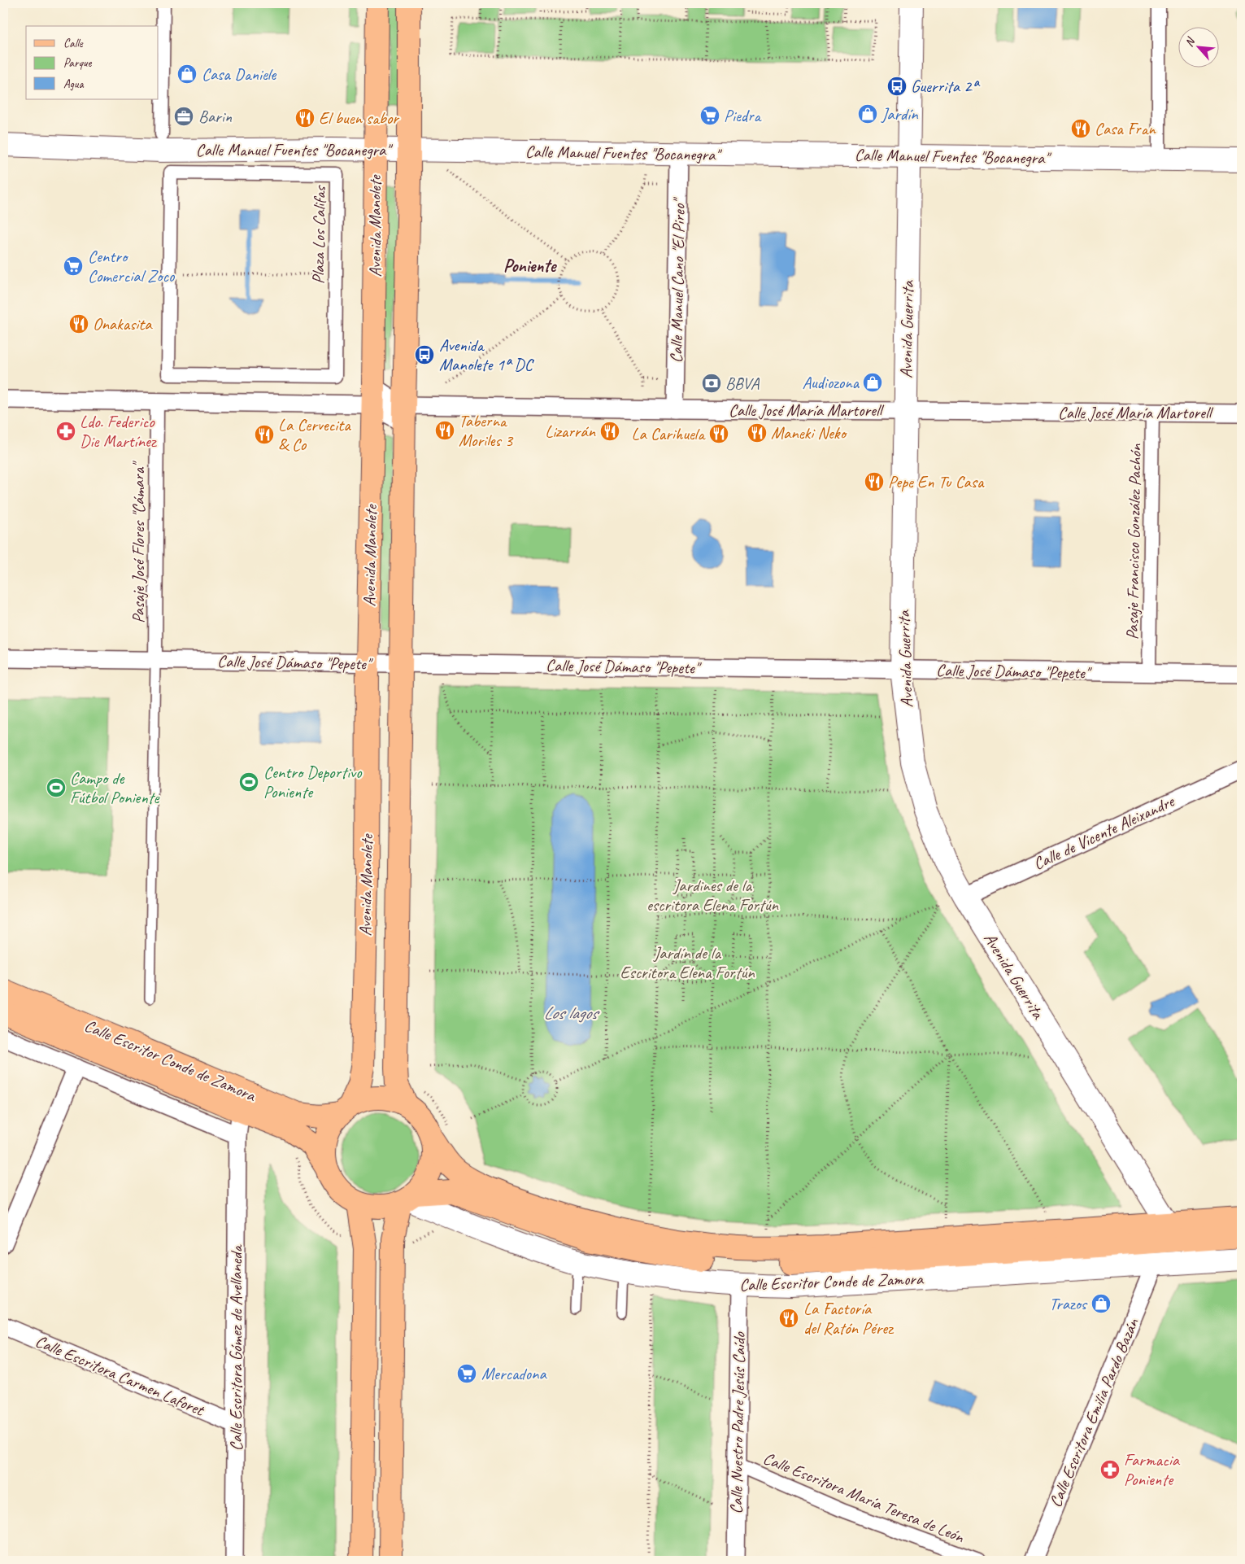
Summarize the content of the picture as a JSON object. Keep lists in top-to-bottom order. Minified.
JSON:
{"streets":{"main road":["Avenida Manolete","Calle Escritor Conde de Zamora"],"street":["Calle Manuel Fuentes \"Bocanegra\"","Plaza Los Califas","Calle Manuel Cano \"El Pireo\"","Avenida Guerrita","Calle José María Martorell","Pasaje Francisco González Pachón","Pasaje José Flores \"Cámara\"","Calle José Dámaso \"Pepete\"","Calle de Vicente Aleixandre","Calle Escritora Gómez de Avellaneda","Calle Escritora Carmen Laforet","Calle Escritora Emilia Pardo Bazán","Calle Nuestro Padre Jesús Caído","Calle Escritora María Teresa de León"]},"crossings":[["Calle Manuel Fuentes \"Bocanegra\"","Avenida Manolete"],["Calle Manuel Fuentes \"Bocanegra\"","Calle Manuel Cano \"El Pireo\""],["Calle Manuel Fuentes \"Bocanegra\"","Avenida Guerrita"],["Avenida Manolete","Calle José María Martorell"],["Avenida Manolete","Calle José Dámaso \"Pepete\""],["Avenida Manolete","Calle Escritor Conde de Zamora"],["Calle Manuel Cano \"El Pireo\"","Calle José María Martorell"],["Avenida Guerrita","Calle José María Martorell"],["Avenida Guerrita","Calle José Dámaso \"Pepete\""],["Avenida Guerrita","Calle de Vicente Aleixandre"],["Avenida Guerrita","Calle Escritor Conde de Zamora"],["Calle José María Martorell","Pasaje Francisco González Pachón"],["Pasaje Francisco González Pachón","Calle José Dámaso \"Pepete\""],["Pasaje José Flores \"Cámara\"","Calle José Dámaso \"Pepete\""],["Calle Escritor Conde de Zamora","Calle Escritora Gómez de Avellaneda"],["Calle Escritor Conde de Zamora","Calle Escritora Emilia Pardo Bazán"],["Calle Escritor Conde de Zamora","Calle Nuestro Padre Jesús Caído"],["Calle Escritora Gómez de Avellaneda","Calle Escritora Carmen Laforet"],["Calle Nuestro Padre Jesús Caído","Calle Escritora María Teresa de León"]],"districts":["Poniente"],"water":["Los lagos"],"parks":["Jardines de la escritora Elena Fortún","Jardín de la Escritora Elena Fortún"],"places":{"shop":["Casa Daniele","Jardín","Audiozona","Trazos"],"bus stop":["Guerrita 2ª","Avenida Manolete 1ª DC"],"supermarket":["Piedra","Centro Comercial Zoco","Mercadona"],"office":["Barin"],"restaurant":["El buen sabor","Casa Fran","Onakasita","Taberna Moriles 3","Lizarrán","Maneki Neko","La Carihuela","La Cervecita & Co","Pepe En Tu Casa","La Factoría del Ratón Pérez"],"bank":["BBVA"],"pharmacy":["Ldo. Federico Die Martínez","Farmacia Poniente"],"sports":["Centro Deportivo Poniente","Campo de Fútbol Poniente"]},"legend":["Calle","Parque","Agua"],"north":"top left"}
